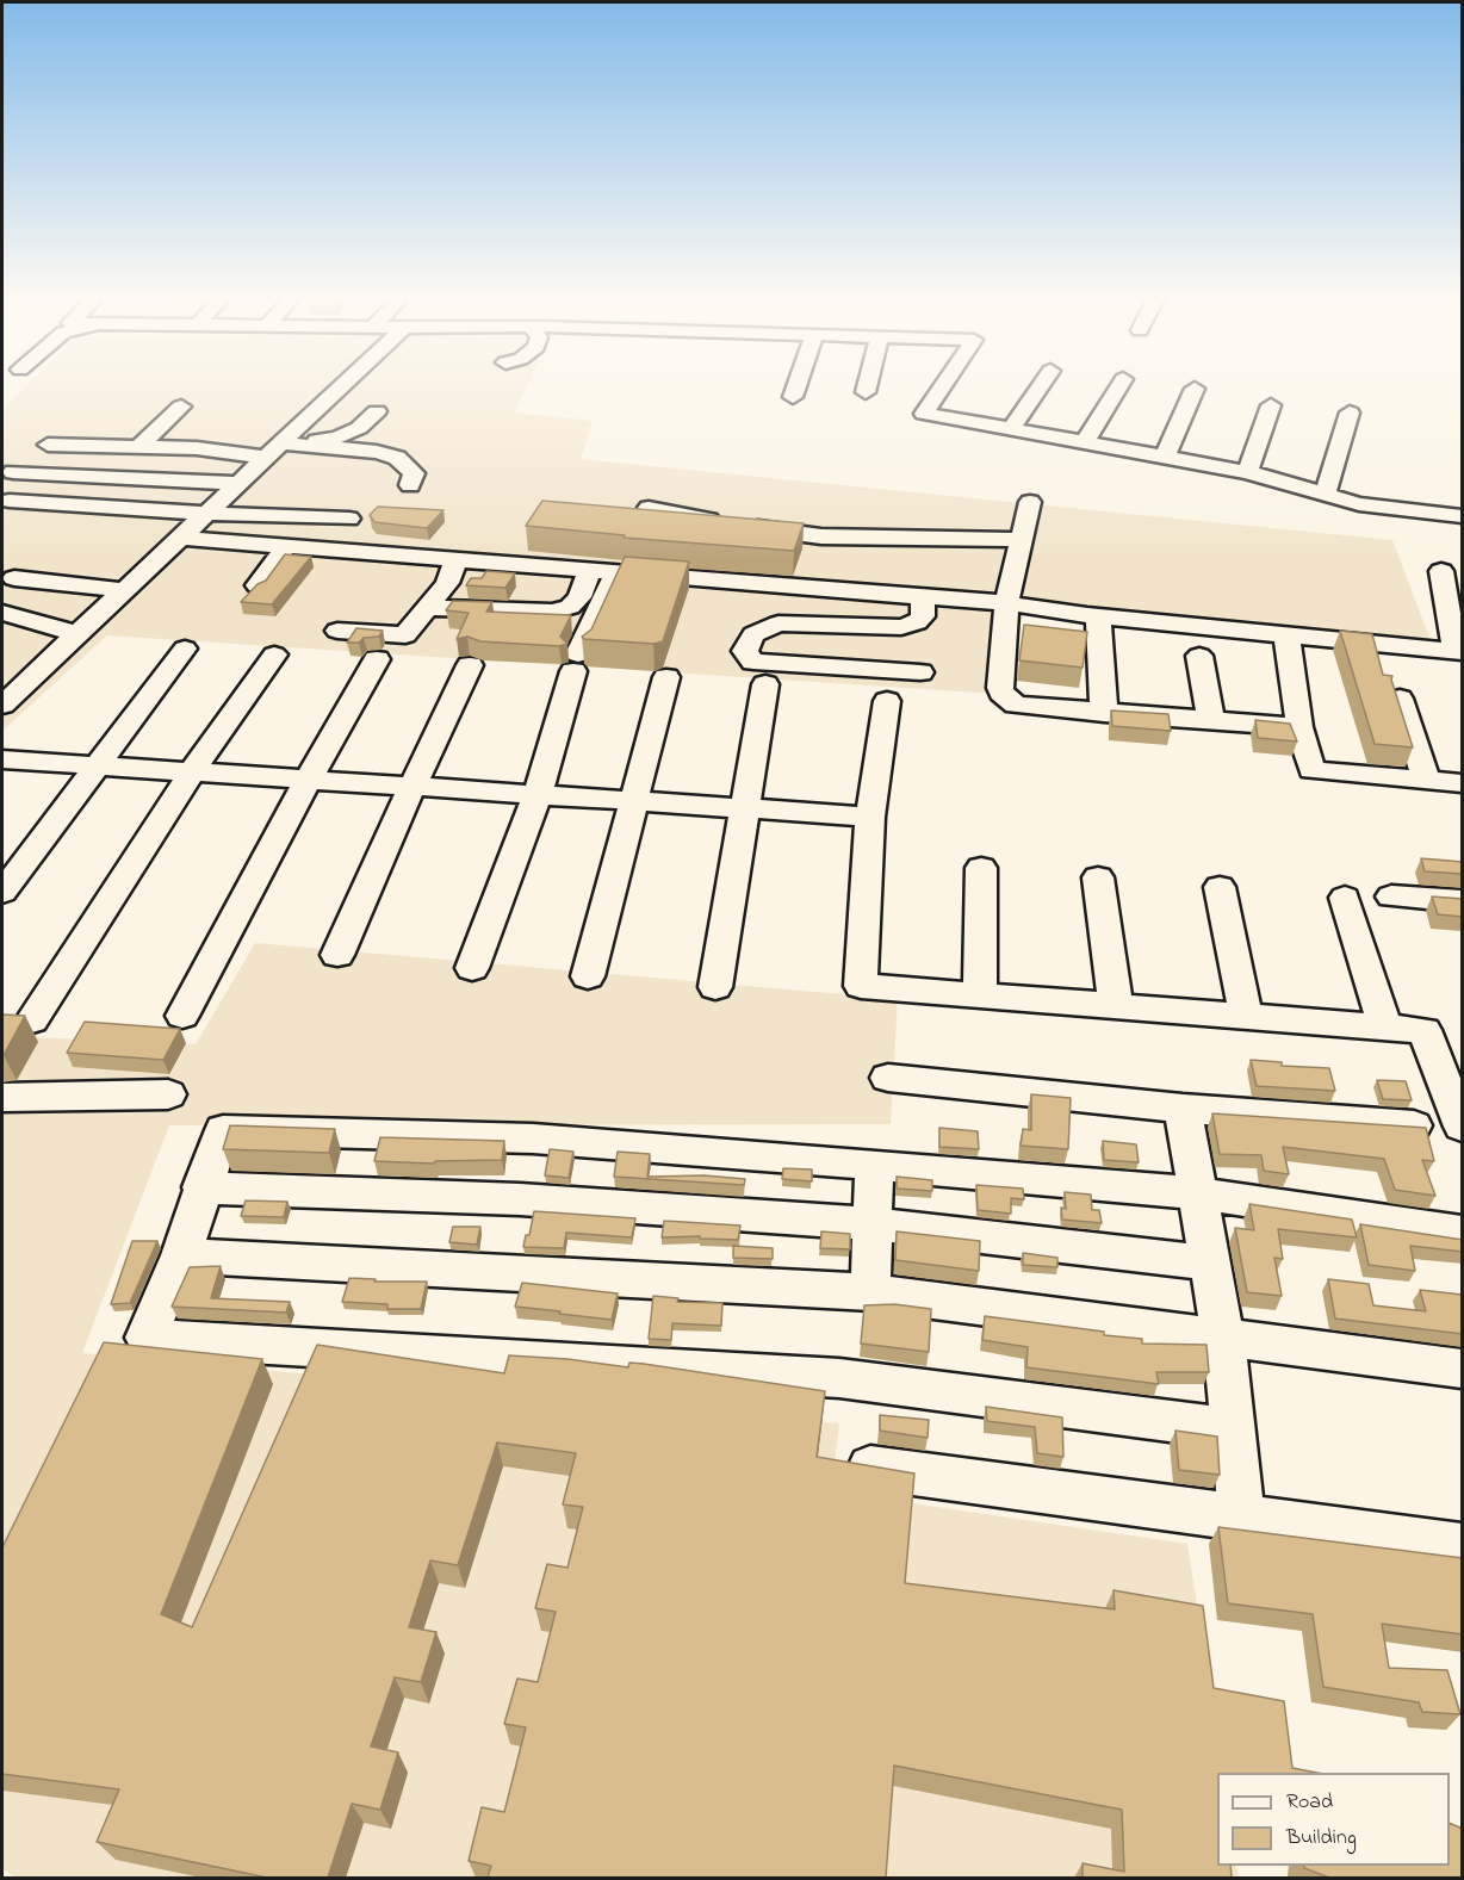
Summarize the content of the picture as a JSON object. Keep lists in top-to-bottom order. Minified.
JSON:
{"legend":["Road","Building"]}
